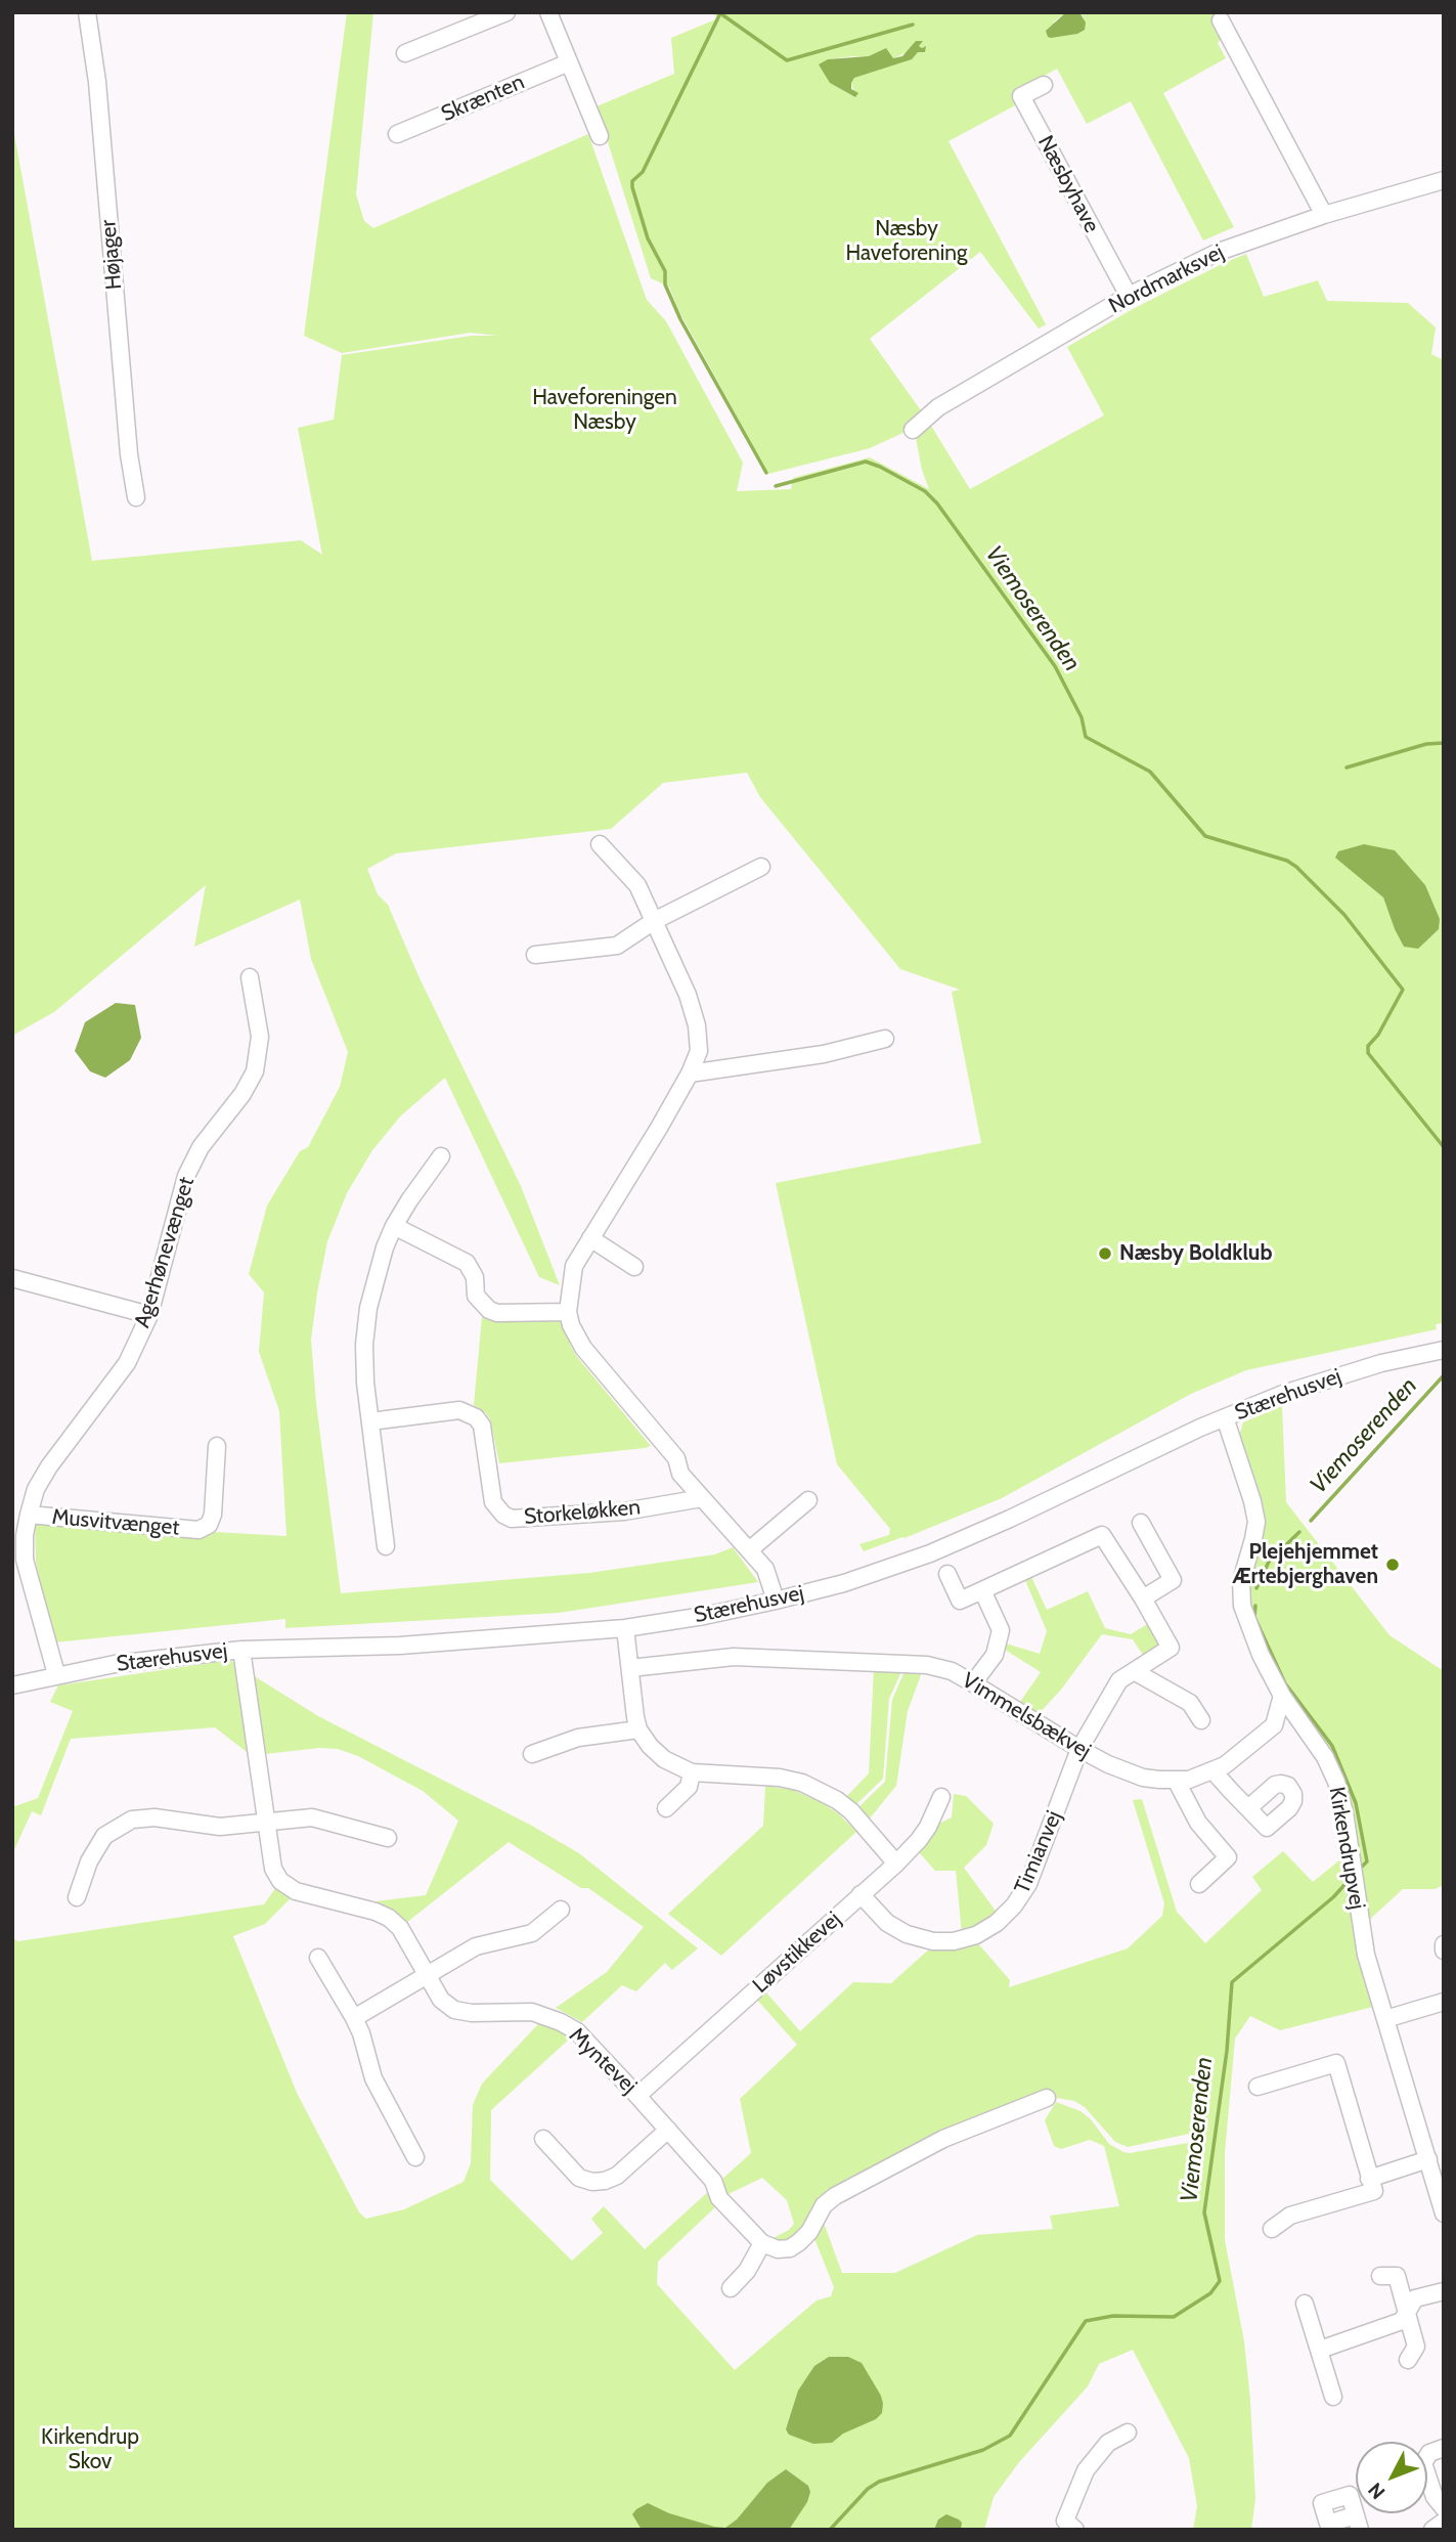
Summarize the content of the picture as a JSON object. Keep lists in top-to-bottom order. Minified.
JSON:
{"streets":{"street":["Skrænten","Næsbyhave","Højager","Nordmarksvej","Agerhønevænget","Stærehusvej","Storkeløkken","Musvitvænget","Vimmelsbækvej","Kirkendrupvej","Timianvej","Løvstikkevej","Myntevej"]},"crossings":[["Næsbyhave","Nordmarksvej"],["Agerhønevænget","Stærehusvej"],["Agerhønevænget","Musvitvænget"],["Stærehusvej","Kirkendrupvej"],["Stærehusvej","Myntevej"],["Vimmelsbækvej","Timianvej"],["Timianvej","Løvstikkevej"],["Løvstikkevej","Myntevej"]],"water":["Viemoserenden"],"parks":["Næsby Haveforening","Haveforeningen Næsby","Kirkendrup Skov"],"places":["Næsby Boldklub","Plejehjemmet Ærtebjerghaven"],"north":"bottom left"}
